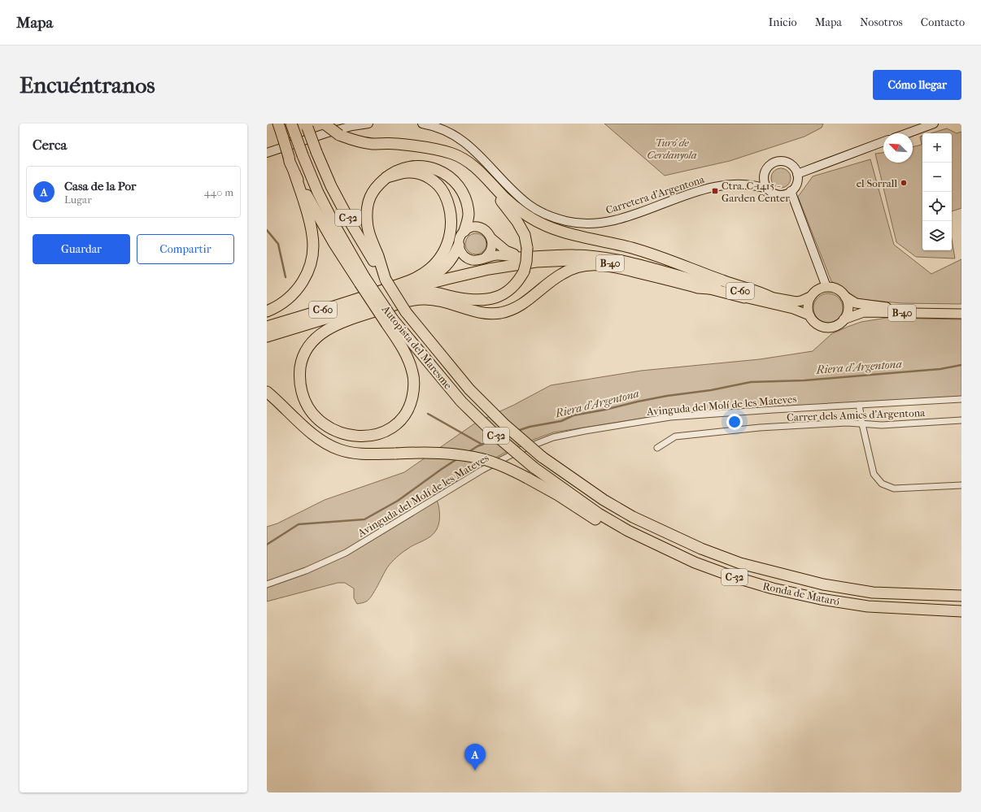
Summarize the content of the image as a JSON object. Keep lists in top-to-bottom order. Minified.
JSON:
{"streets":{"highway":["C-32","B-40","C-60","Autopista del Maresme","Ronda de Mataró"],"street":["Carretera d'Argentona","Avinguda del Molí de les Mateves","Carrer dels Amics d'Argentona"]},"crossings":[["B-40","C-60"],["Autopista del Maresme","Ronda de Mataró"]],"water":["Riera d'Argentona"],"parks":["Turó de Cerdanyola"],"places":{"other":["el Sorrall"],"transit":["Ctra. C-1415 - Garden Center"]},"north":"top left","page":{"header":"Mapa","nav":["Inicio","Mapa","Nosotros","Contacto"],"buttons":["Cómo llegar",["Guardar","Compartir"]],"title":"Encuéntranos","heading":"Cerca","map_buttons":["+","−"],"list":[{"mark":"A","name":"Casa de la Por","note":"Lugar","value":"440 m"}],"pins":"A"}}
